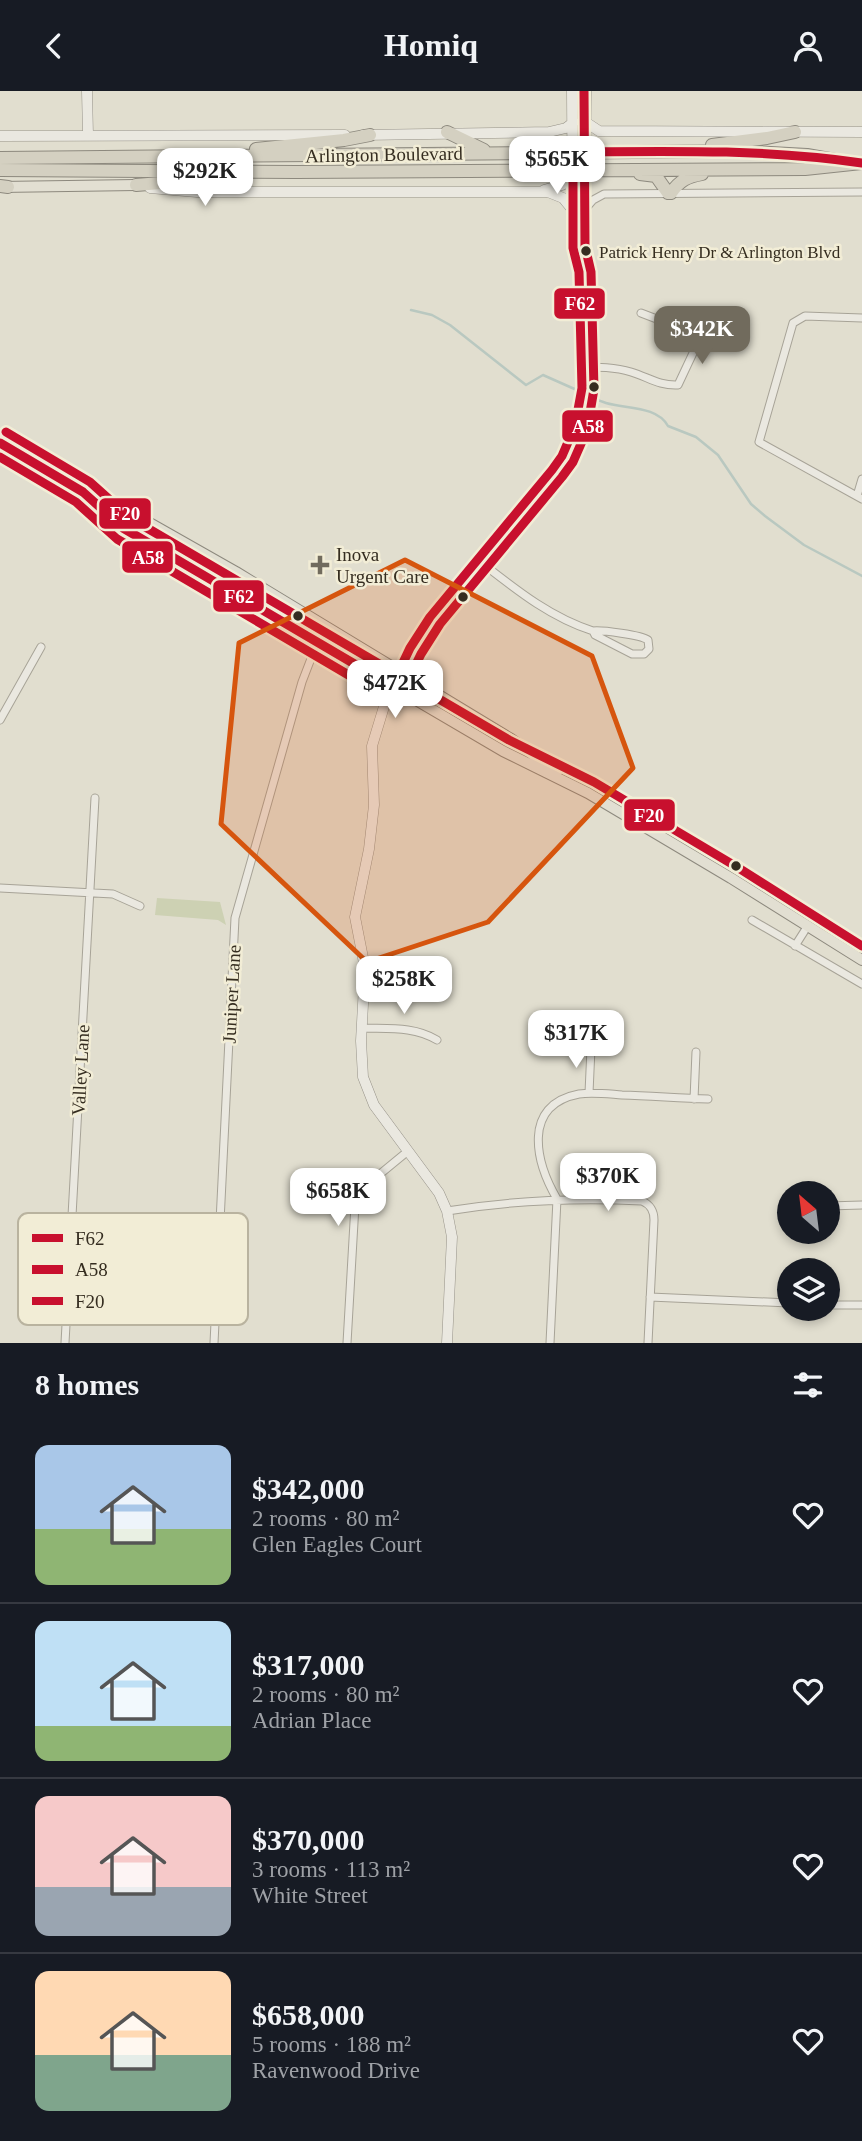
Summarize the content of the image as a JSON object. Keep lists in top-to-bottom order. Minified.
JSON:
{"streets":{"highway":["Arlington Boulevard"],"street":["Juniper Lane","Valley Lane"]},"places":{"other":["Patrick Henry Dr & Arlington Blvd"],"health":["Inova Urgent Care"]},"lines":["transit line A58","transit line F62","transit line F20"],"legend":["F62","A58","F20"],"north":"top left","page":{"header":"Homiq","price":["$565K","$292K","$342K","$472K","$258K","$317K","$370K","$658K"],"heading":"8 homes","list":[{"name":"$342,000","note":"2 rooms · 80 m² · Glen Eagles Court"},{"name":"$317,000","note":"2 rooms · 80 m² · Adrian Place"},{"name":"$370,000","note":"3 rooms · 113 m² · White Street"},{"name":"$658,000","note":"5 rooms · 188 m² · Ravenwood Drive"}]}}
